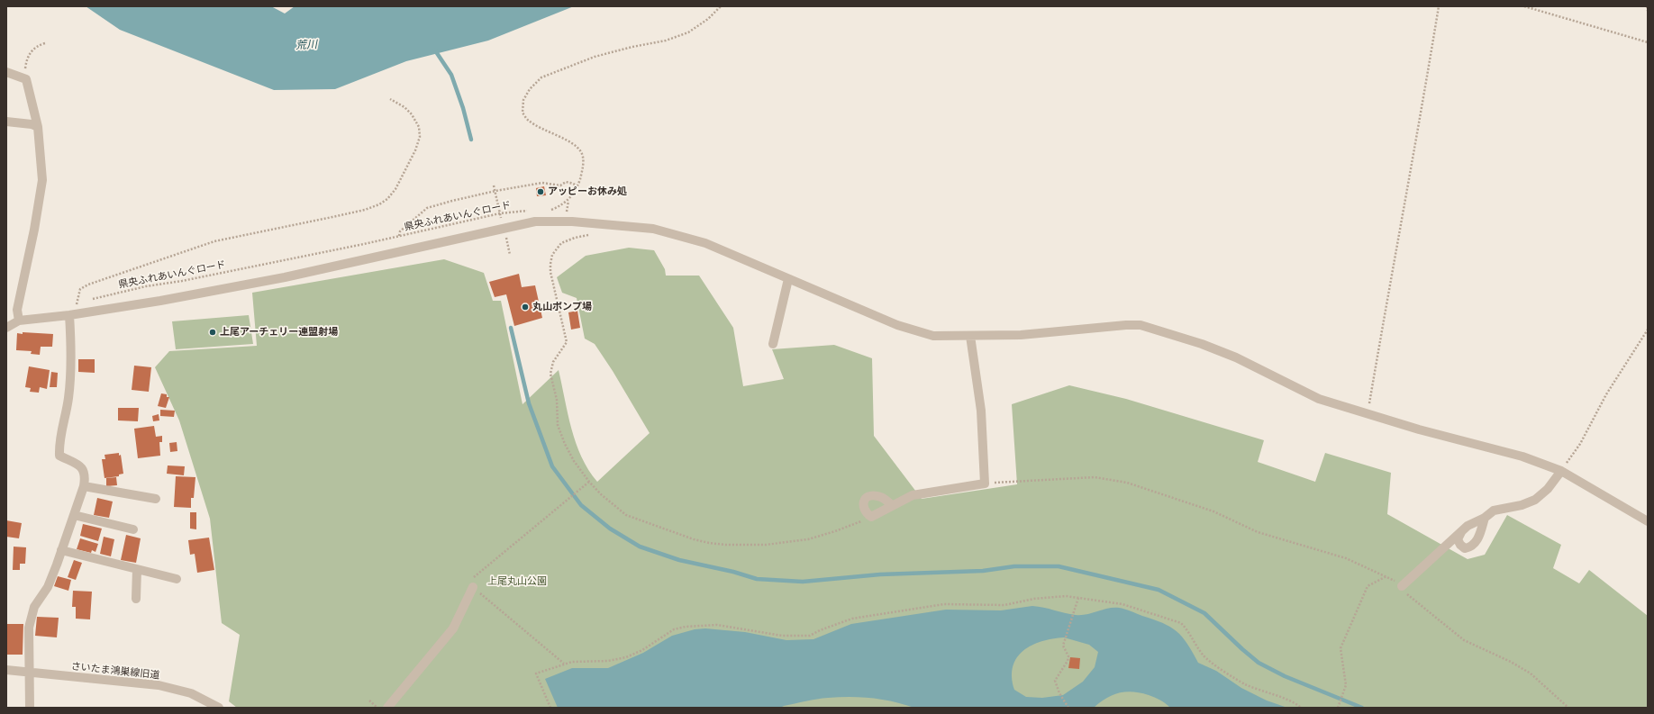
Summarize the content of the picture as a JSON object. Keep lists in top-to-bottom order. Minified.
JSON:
{"streets":{"street":["さいたま鴻巣線旧道"],"path":["県央ふれあいんぐロード"]},"water":["荒川"],"parks":["上尾丸山公園"],"places":["アッピーお休み処","丸山ポンプ場","上尾アーチェリー連盟射場"]}
